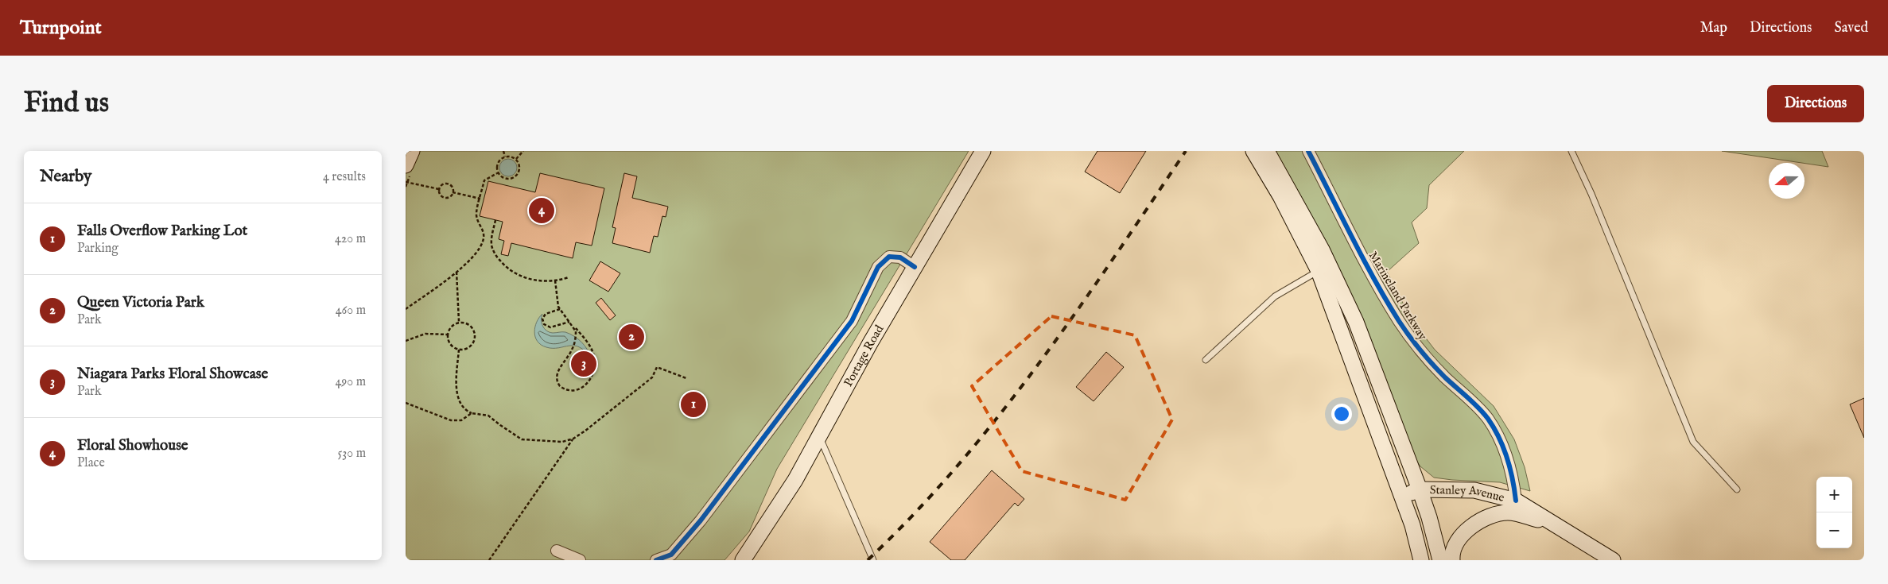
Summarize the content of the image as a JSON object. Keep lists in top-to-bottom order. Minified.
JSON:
{"streets":{"main road":["Portage Road","Stanley Avenue"],"street":["Marineland Parkway"]},"crossings":[["Marineland Parkway","Stanley Avenue"]],"north":"left","page":{"header":"Turnpoint","nav":["Map","Directions","Saved"],"buttons":"Directions","title":"Find us","heading":["Nearby","4 results"],"pins":["4","2","3","1"],"list":[{"mark":"1","name":"Falls Overflow Parking Lot","note":"Parking","value":"420 m"},{"mark":"2","name":"Queen Victoria Park","note":"Park","value":"460 m"},{"mark":"3","name":"Niagara Parks Floral Showcase","note":"Park","value":"490 m"},{"mark":"4","name":"Floral Showhouse","note":"Place","value":"530 m"}],"map_buttons":["+","−"]}}
